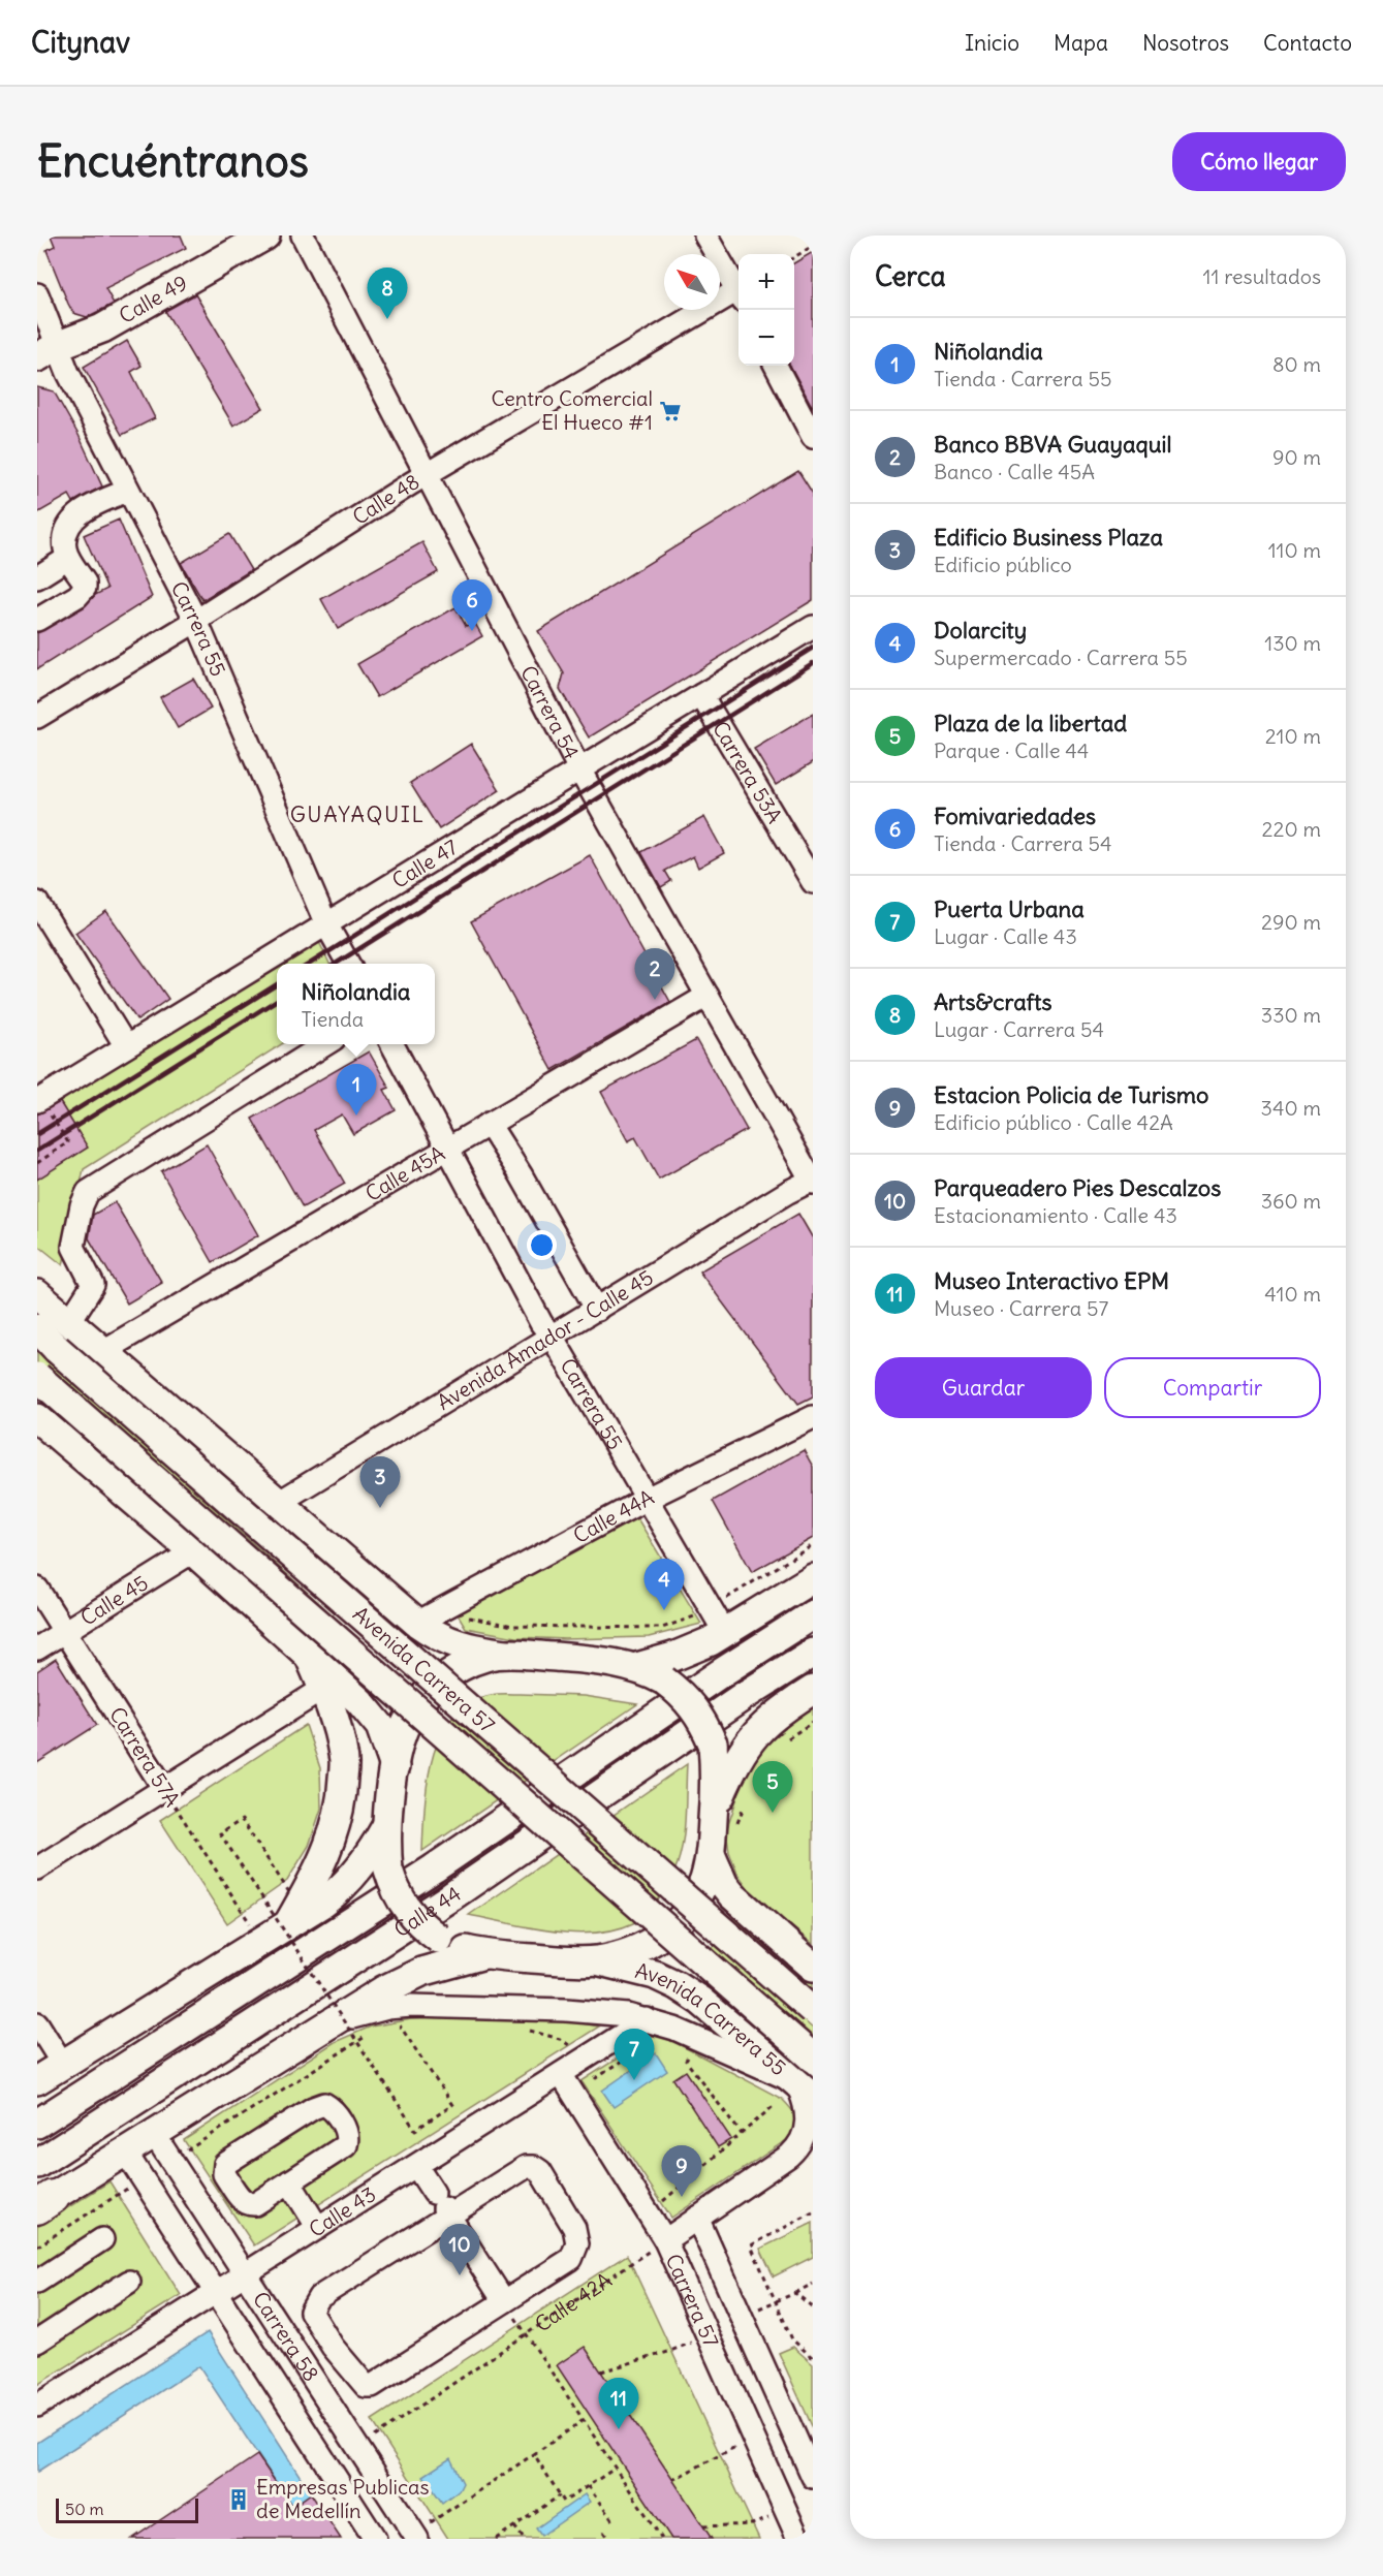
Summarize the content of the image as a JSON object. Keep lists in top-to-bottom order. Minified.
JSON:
{"streets":{"main road":["Calle 49","Avenida Carrera 57","Calle 44","Avenida Carrera 55"],"street":["Calle 48","Carrera 55","Carrera 54","Carrera 53A","Calle 47","Calle 45A","Avenida Amador - Calle 45","Calle 44A","Calle 45","Carrera 57A","Calle 43","Carrera 57","Carrera 58"],"path":["Calle 42A"]},"crossings":[["Calle 49","Carrera 55"],["Calle 48","Carrera 55"],["Calle 48","Carrera 54"],["Carrera 55","Calle 47"],["Carrera 55","Calle 45A"],["Carrera 55","Avenida Amador - Calle 45"],["Carrera 55","Calle 44A"],["Carrera 54","Calle 47"],["Carrera 54","Calle 45A"],["Carrera 54","Avenida Amador - Calle 45"],["Carrera 53A","Calle 47"],["Calle 45A","Avenida Carrera 57"],["Avenida Amador - Calle 45","Avenida Carrera 57"],["Calle 44A","Avenida Carrera 57"],["Calle 45","Carrera 57A"],["Calle 43","Carrera 57"],["Calle 43","Carrera 58"],["Carrera 57","Calle 42A"],["Calle 42A","Carrera 58"]],"districts":["GUAYAQUIL"],"places":{"supermarket":["Centro Comercial El Hueco #1"],"building":["Empresas Publicas de Medellín"]},"scale_bar":"50 m","north":"top left","page":{"header":"Citynav","nav":["Inicio","Mapa","Nosotros","Contacto"],"buttons":["Cómo llegar",["Guardar","Compartir"]],"title":"Encuéntranos","heading":["Cerca","11 resultados"],"map_buttons":["+","−"],"pins":["8","6","2","1","3","4","5","7","9","10","11"],"list":[{"mark":"1","name":"Niñolandia","note":"Tienda · Carrera 55","value":"80 m"},{"mark":"2","name":"Banco BBVA Guayaquil","note":"Banco · Calle 45A","value":"90 m"},{"mark":"3","name":"Edificio Business Plaza","note":"Edificio público","value":"110 m"},{"mark":"4","name":"Dolarcity","note":"Supermercado · Carrera 55","value":"130 m"},{"mark":"5","name":"Plaza de la libertad","note":"Parque · Calle 44","value":"210 m"},{"mark":"6","name":"Fomivariedades","note":"Tienda · Carrera 54","value":"220 m"},{"mark":"7","name":"Puerta Urbana","note":"Lugar · Calle 43","value":"290 m"},{"mark":"8","name":"Arts&crafts","note":"Lugar · Carrera 54","value":"330 m"},{"mark":"9","name":"Estacion Policia de Turismo","note":"Edificio público · Calle 42A","value":"340 m"},{"mark":"10","name":"Parqueadero Pies Descalzos","note":"Estacionamiento · Calle 43","value":"360 m"},{"mark":"11","name":"Museo Interactivo EPM","note":"Museo · Carrera 57","value":"410 m"}],"popup":["Niñolandia","Tienda"],"scale":"50 m"}}
